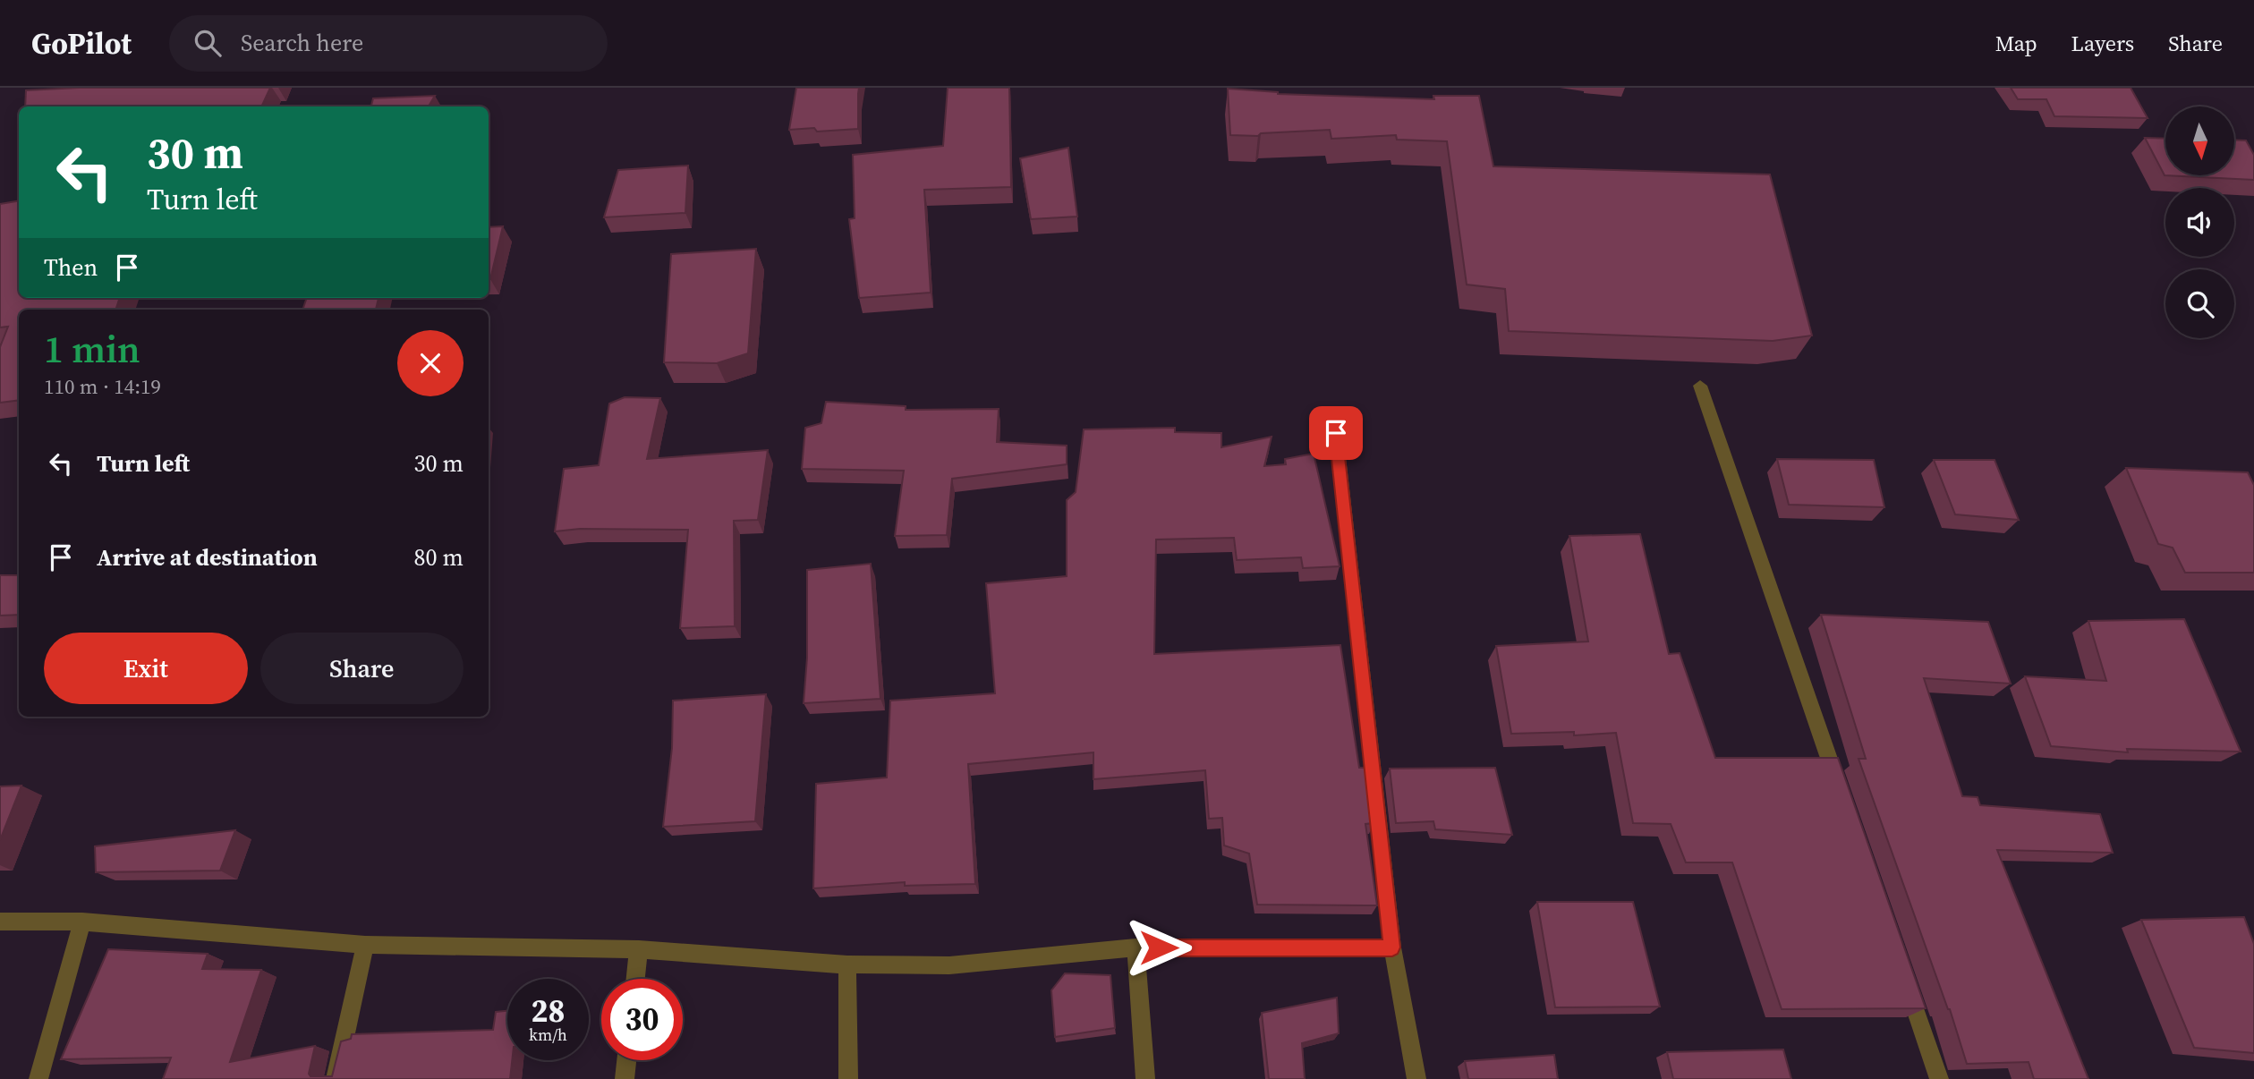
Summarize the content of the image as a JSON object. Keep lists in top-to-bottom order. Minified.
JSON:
{"north":"bottom","page":{"header":"GoPilot","search":"Search here","nav":["Map","Layers","Share"],"turn":["30 m","Turn left"],"then":"Then","heading":["1 min","110 m · 14:19"],"list":[{"name":"Turn left","value":"30 m"},{"name":"Arrive at destination","value":"80 m"}],"buttons":["Exit","Share"],"speed":"28 km/h","limit":"30"}}
